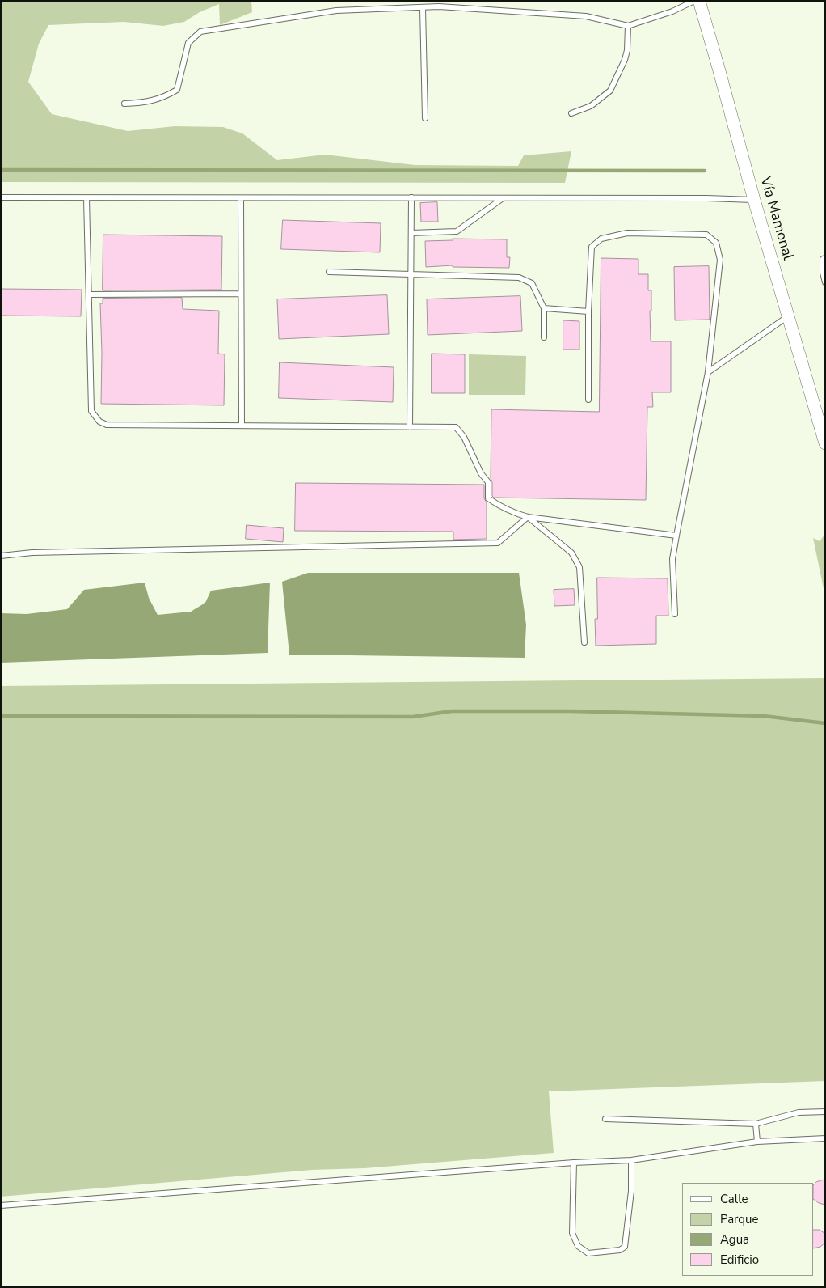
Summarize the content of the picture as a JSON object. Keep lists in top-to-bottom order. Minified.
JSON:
{"streets":{"street":["Vía Mamonal"]},"legend":["Calle","Parque","Agua","Edificio"]}
